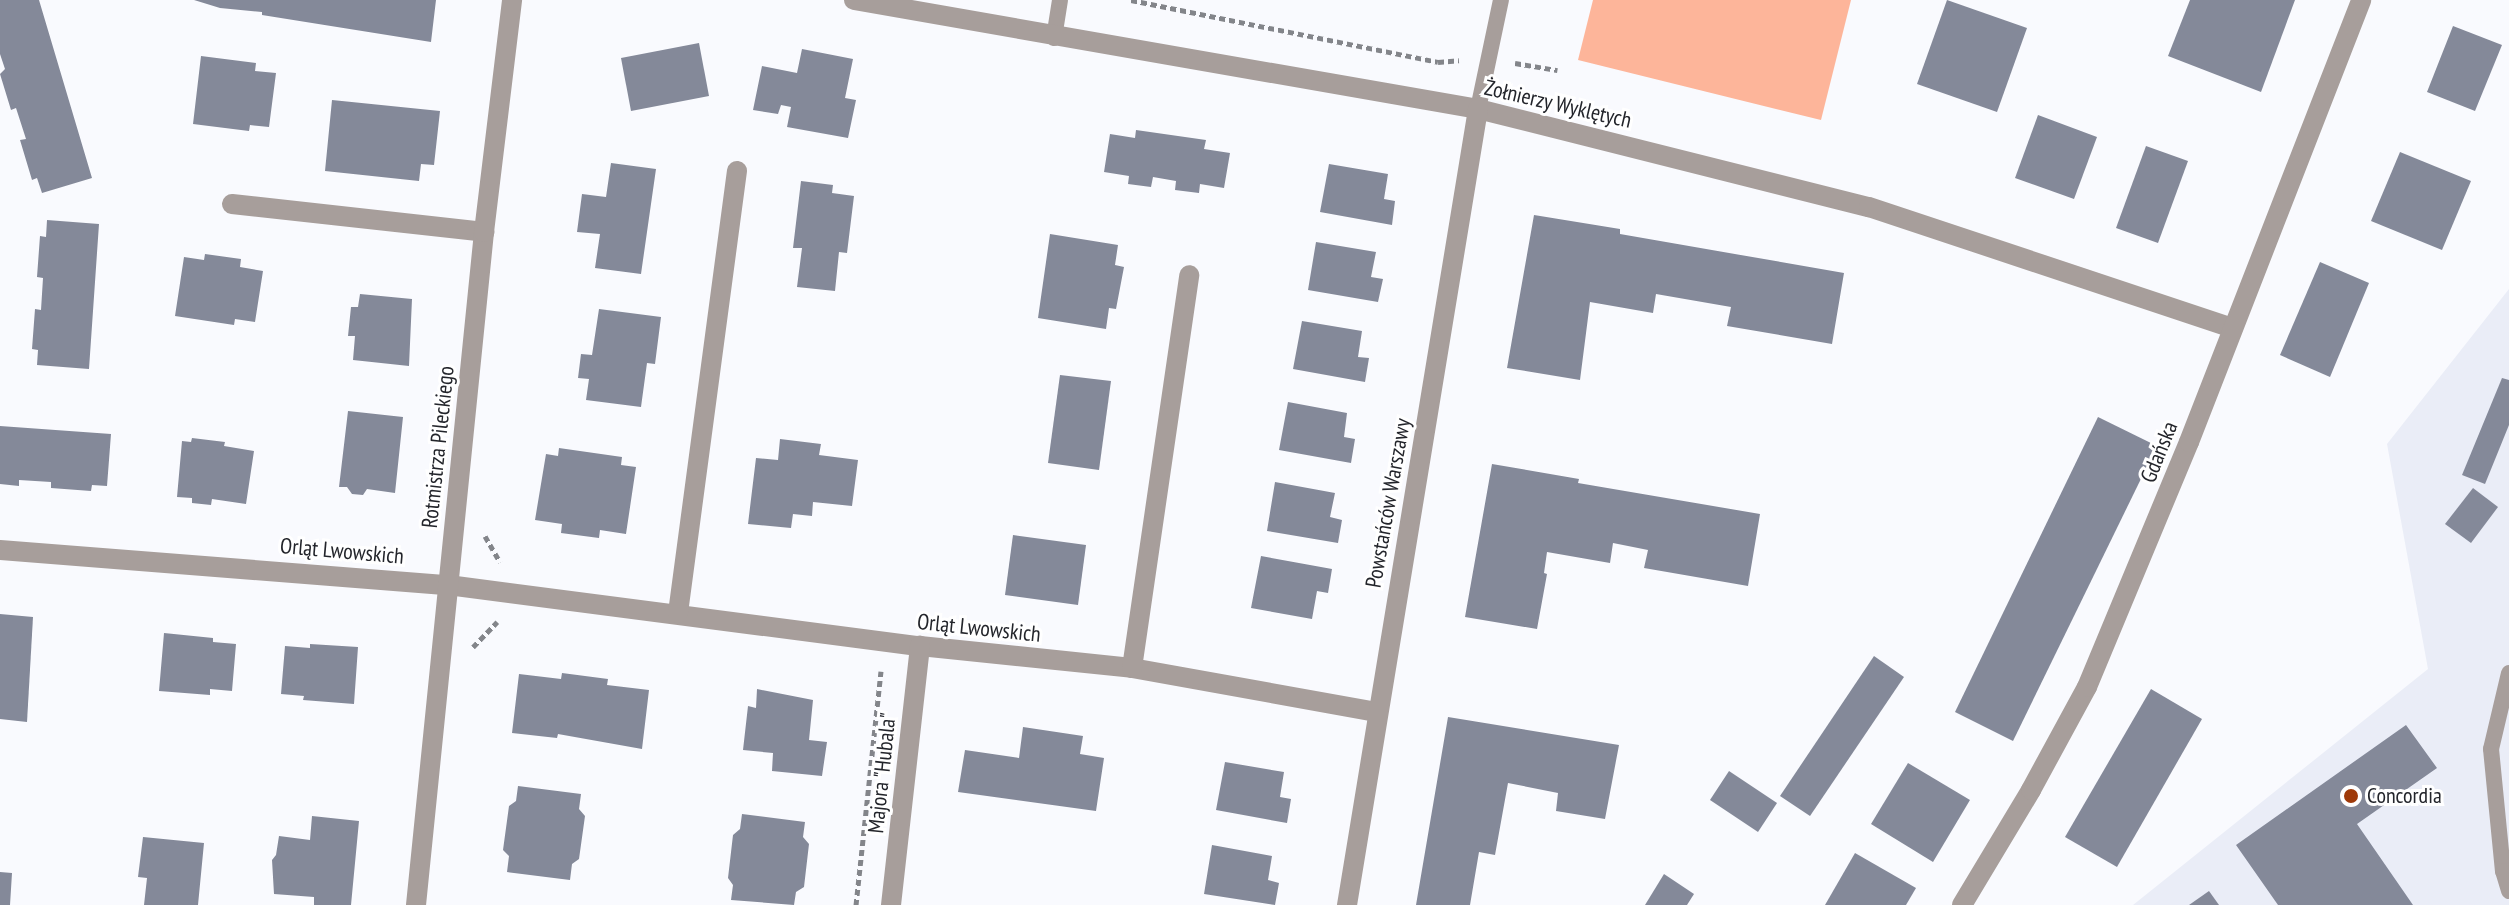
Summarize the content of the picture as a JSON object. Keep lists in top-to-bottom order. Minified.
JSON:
{"streets":{"street":["Żołnierzy Wyklętych","Rotmistrza Pileckiego","Gdańska","Powstańców Warszawy","Orląt Lwowskich","Majora \"Hubala\""]},"crossings":[["Żołnierzy Wyklętych","Gdańska"],["Żołnierzy Wyklętych","Powstańców Warszawy"],["Rotmistrza Pileckiego","Orląt Lwowskich"],["Powstańców Warszawy","Orląt Lwowskich"],["Orląt Lwowskich","Majora \"Hubala\""]],"places":["Concordia"]}
